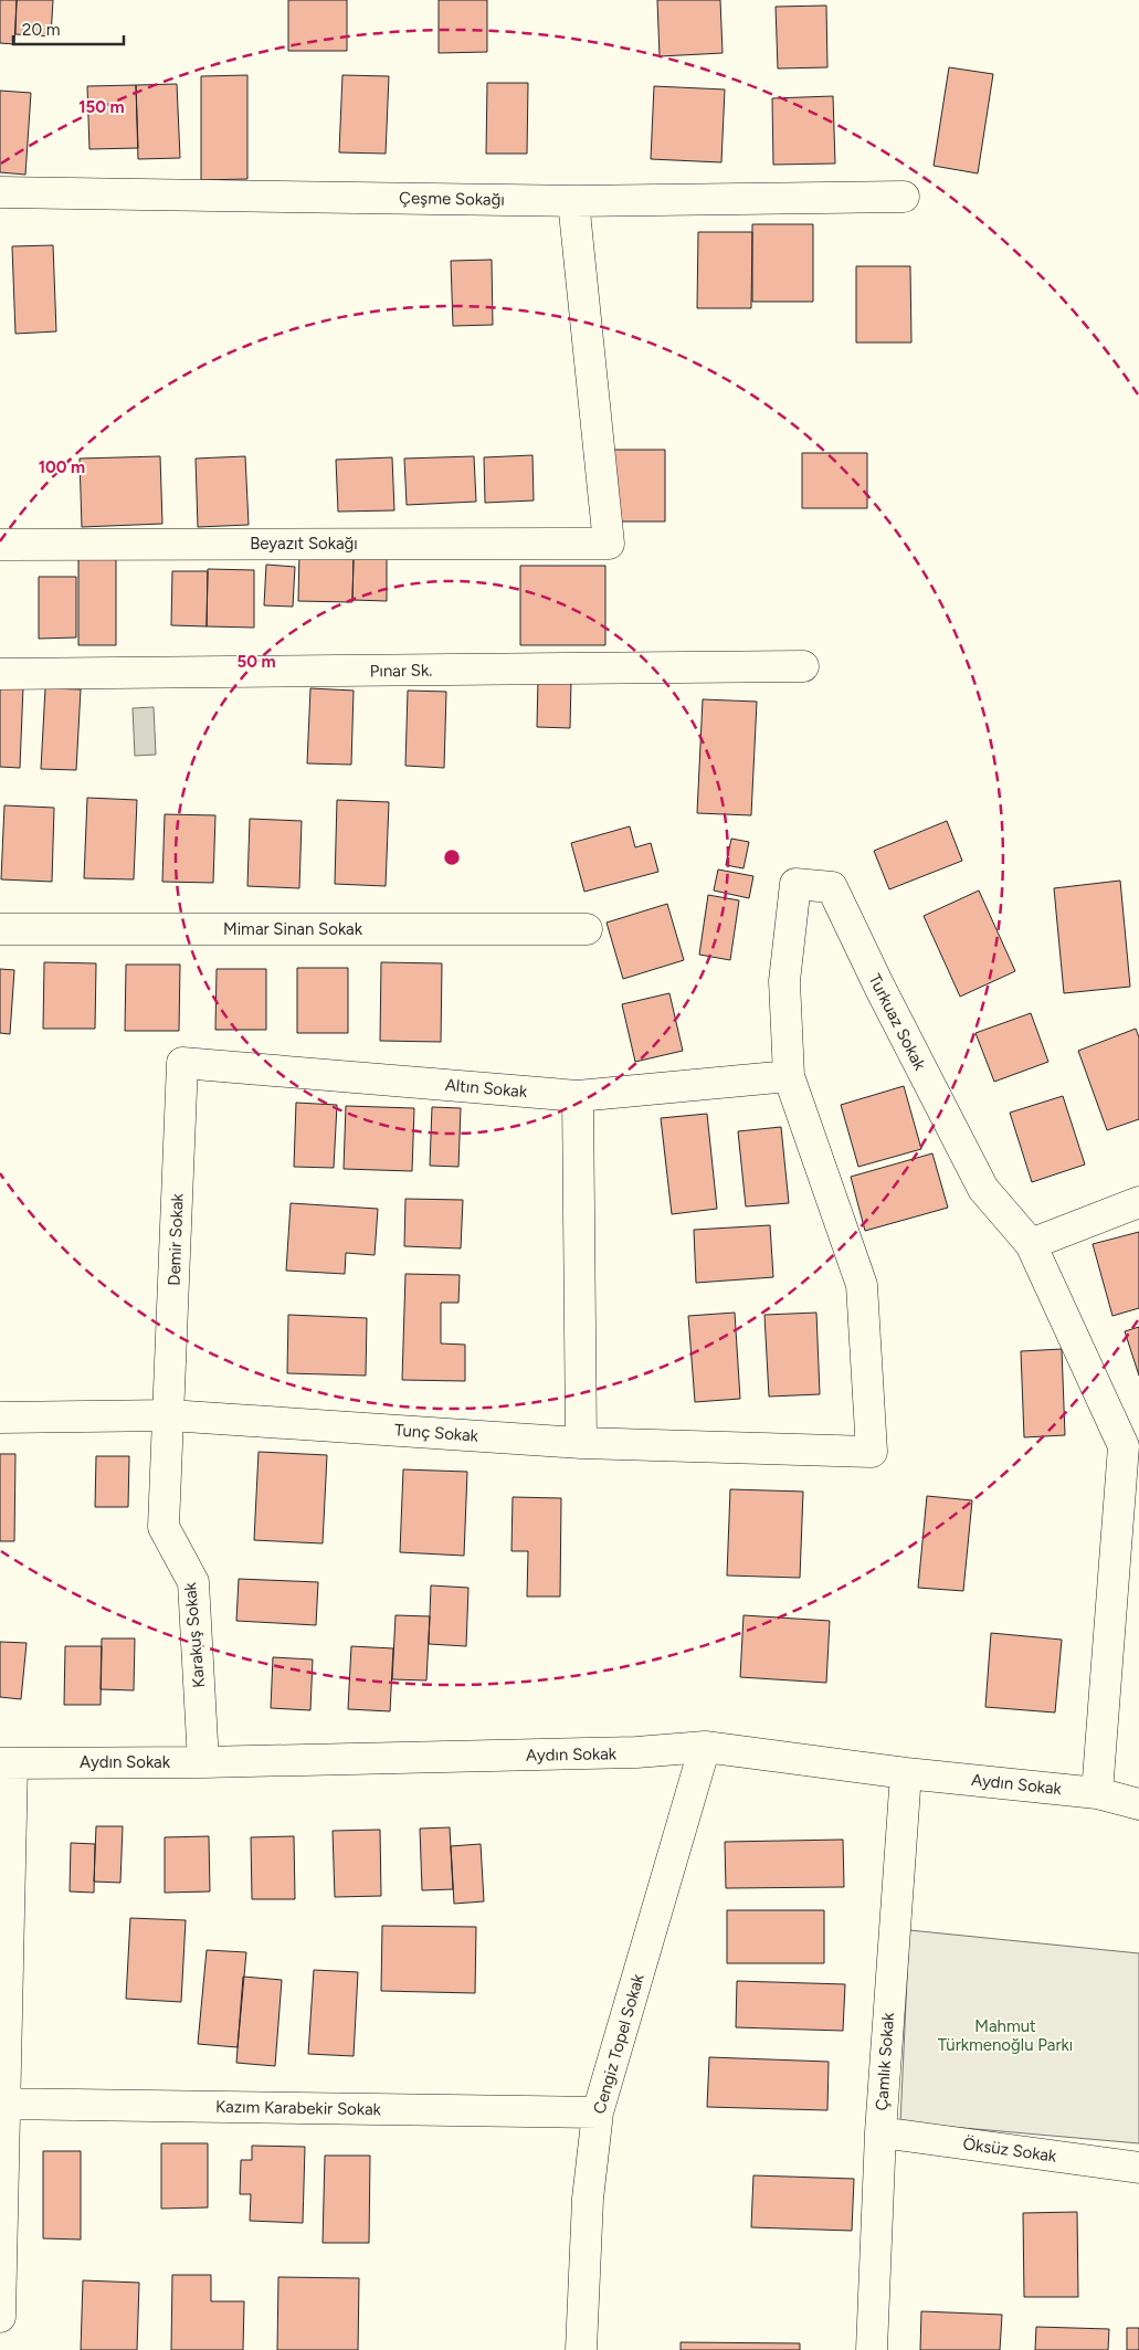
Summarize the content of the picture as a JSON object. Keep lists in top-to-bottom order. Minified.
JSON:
{"streets":{"street":["Çeşme Sokağı","Beyazıt Sokağı","Pınar Sk.","Mimar Sinan Sokak","Turkuaz Sokak","Altın Sokak","Demir Sokak","Tunç Sokak","Karakuş Sokak","Aydın Sokak","Cengiz Topel Sokak","Çamlık Sokak","Kazım Karabekir Sokak","Öksüz Sokak"]},"crossings":[["Çeşme Sokağı","Beyazıt Sokağı"],["Turkuaz Sokak","Altın Sokak"],["Turkuaz Sokak","Tunç Sokak"],["Altın Sokak","Demir Sokak"],["Altın Sokak","Tunç Sokak"],["Demir Sokak","Tunç Sokak"],["Demir Sokak","Karakuş Sokak"],["Tunç Sokak","Karakuş Sokak"],["Karakuş Sokak","Aydın Sokak"],["Aydın Sokak","Cengiz Topel Sokak"],["Aydın Sokak","Çamlık Sokak"],["Cengiz Topel Sokak","Kazım Karabekir Sokak"],["Çamlık Sokak","Öksüz Sokak"]],"parks":["Mahmut Türkmenoğlu Parkı"],"scale_bar":"20 m","rings":["150 m","100 m","50 m"]}
